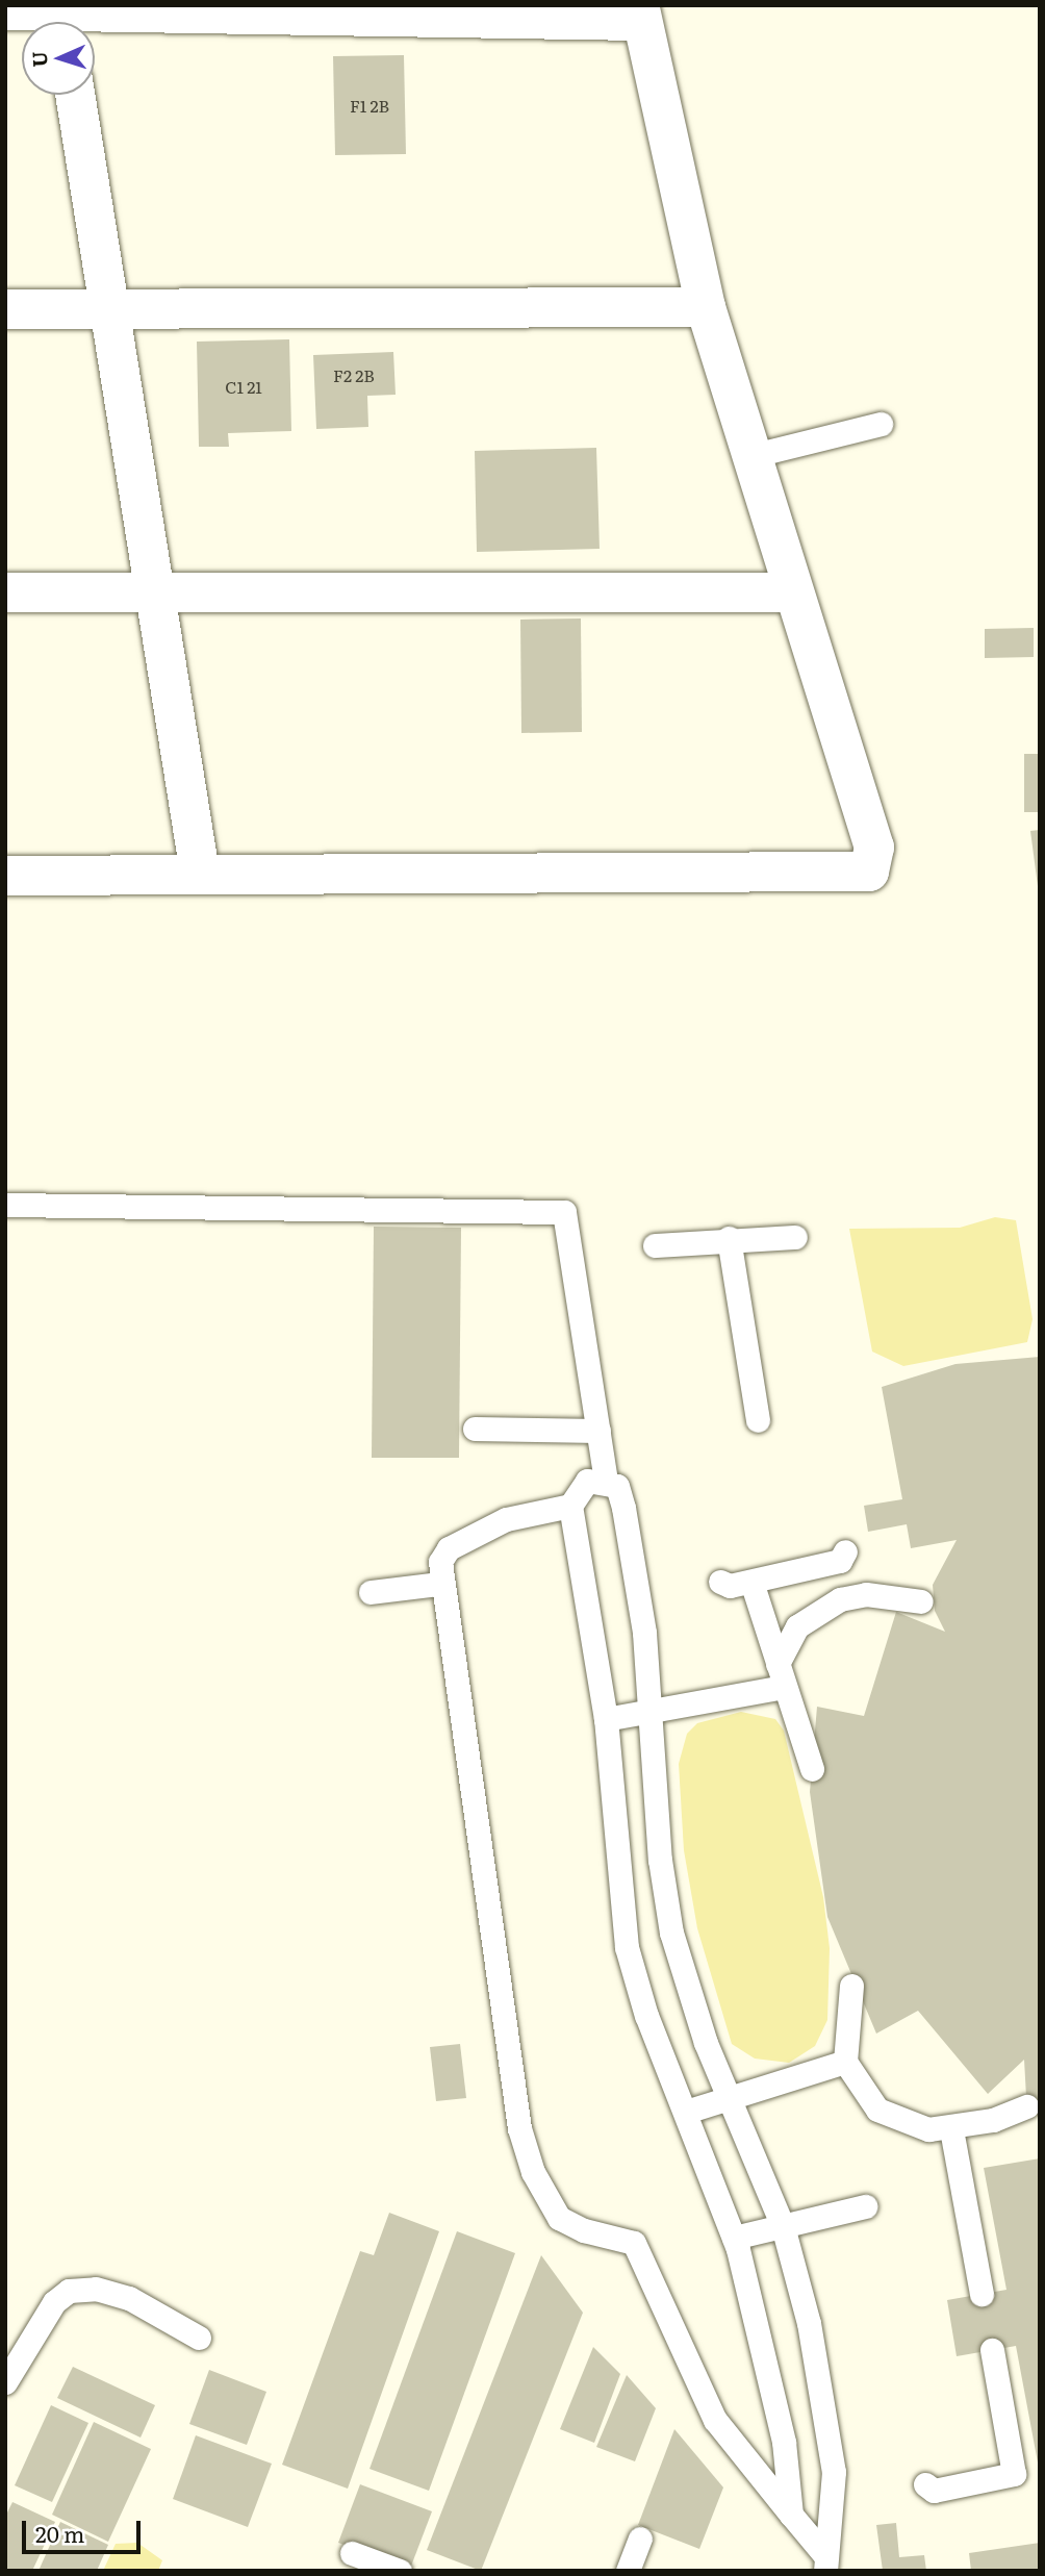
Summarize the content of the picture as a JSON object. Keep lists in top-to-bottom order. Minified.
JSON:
{"house_numbers":["F1 2B","F2 2B","C1 21"],"scale_bar":"20 m","north":"left"}
